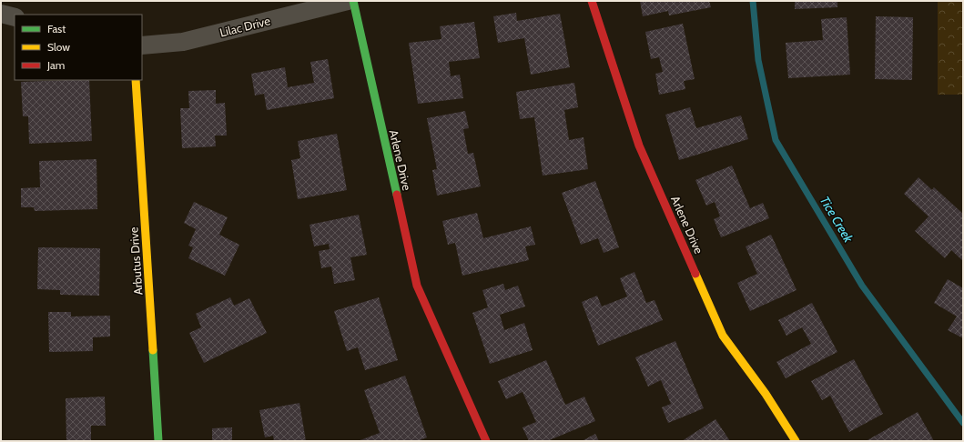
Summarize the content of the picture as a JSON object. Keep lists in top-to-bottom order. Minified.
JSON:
{"streets":{"street":["Lilac Drive","Arlene Drive","Arbutus Drive"]},"water":["Tice Creek"],"legend":["Fast","Slow","Jam"]}
